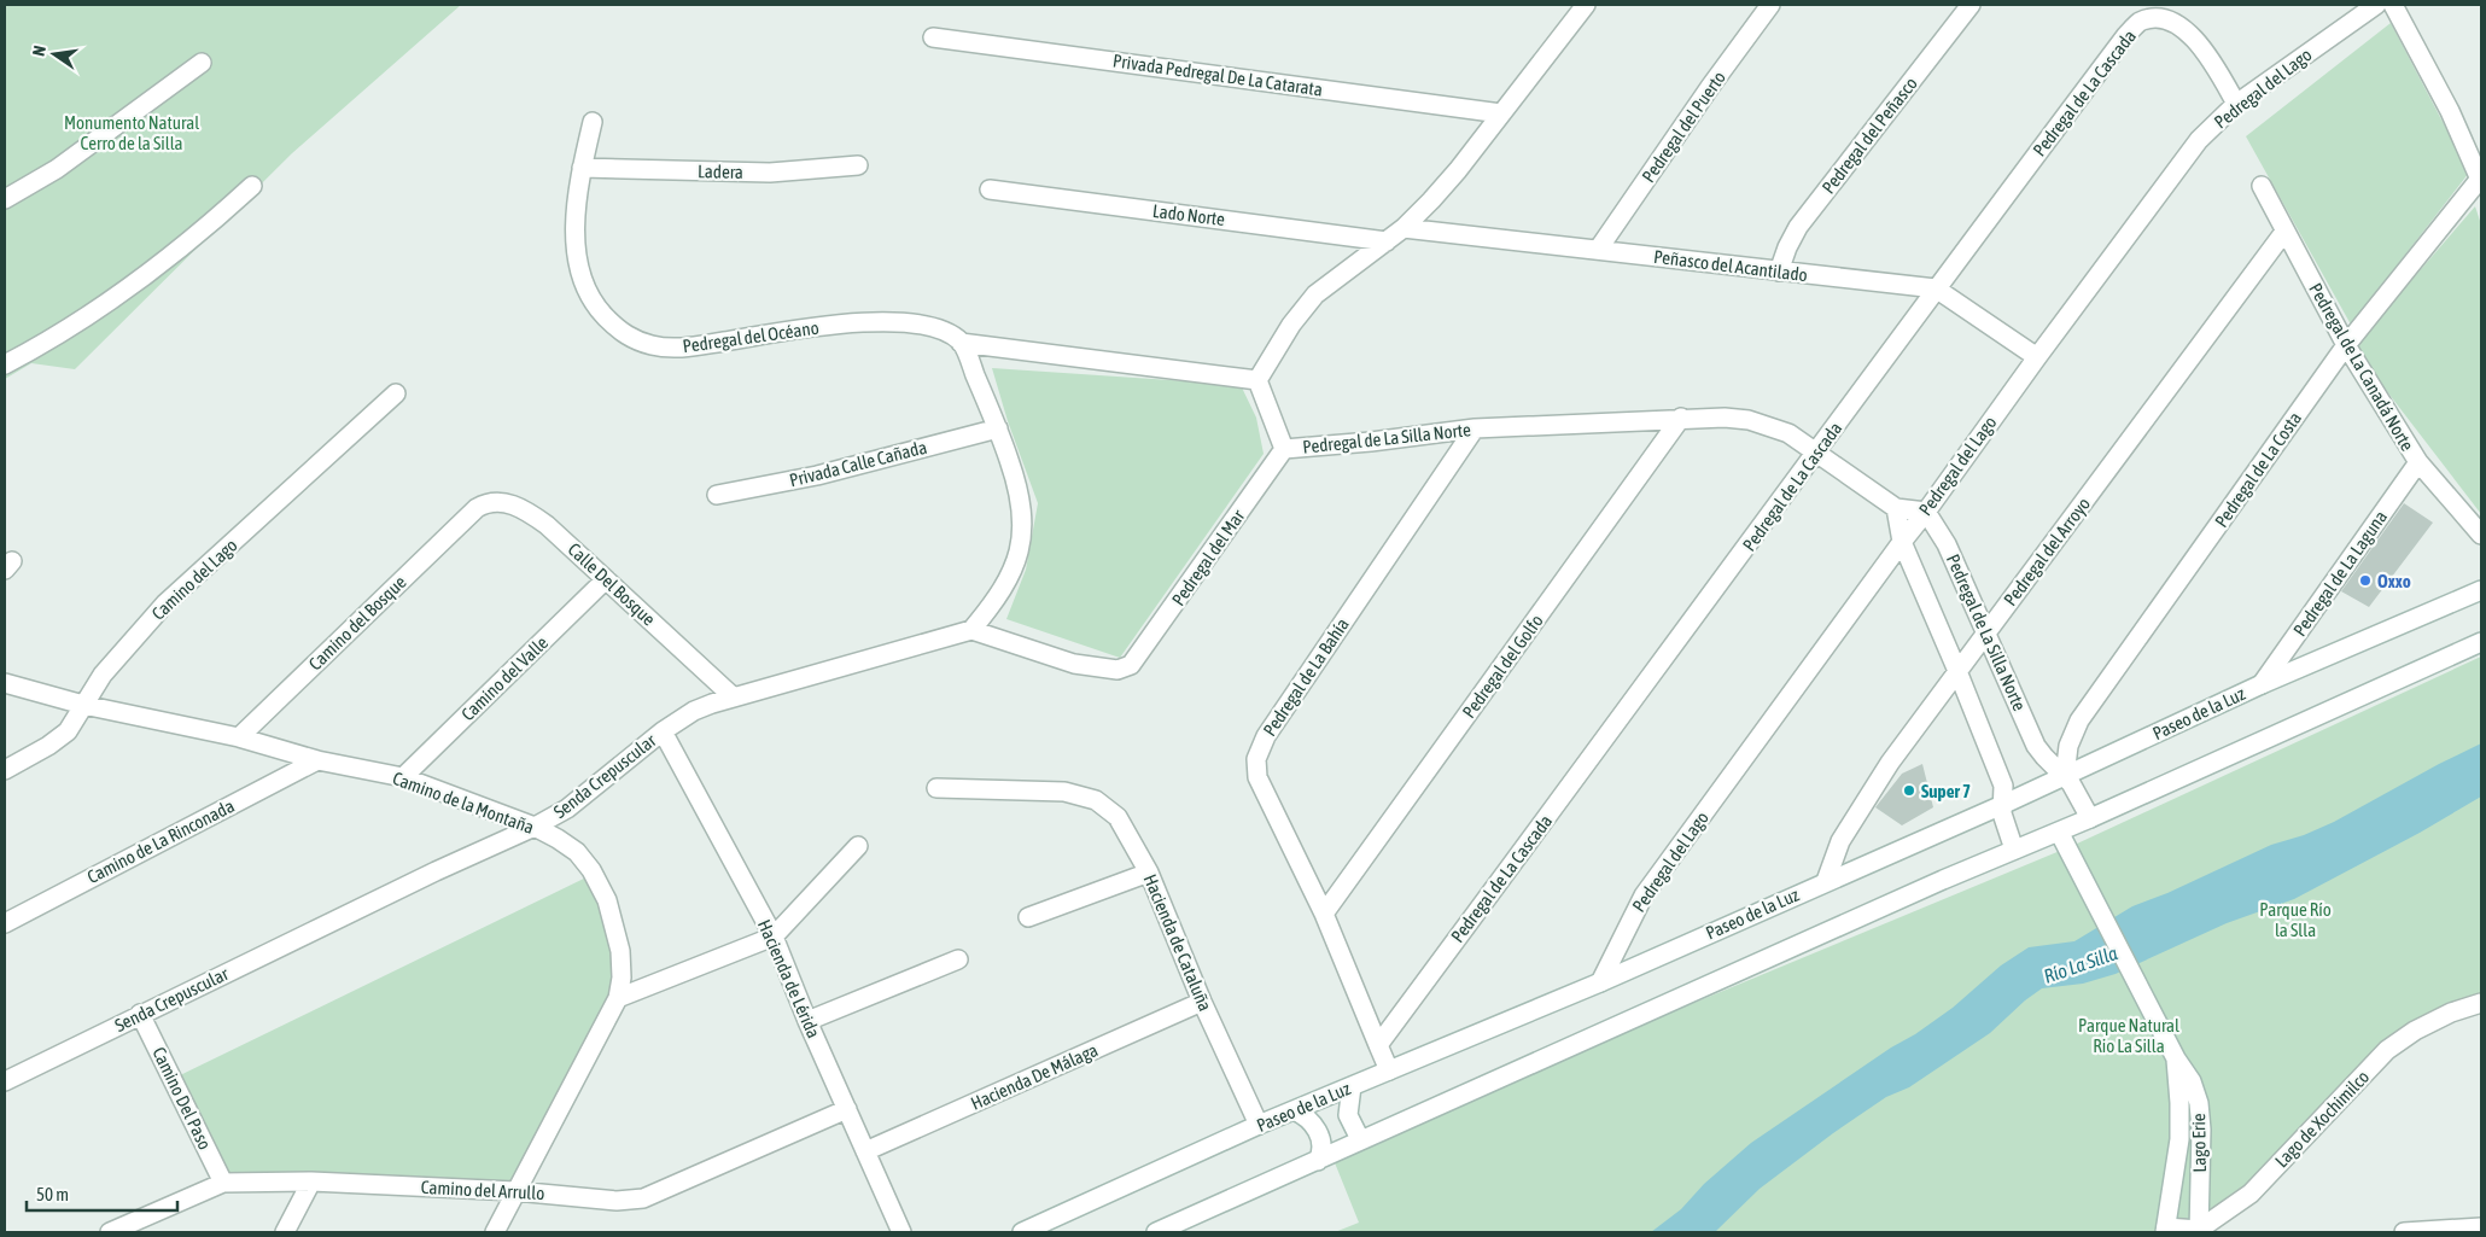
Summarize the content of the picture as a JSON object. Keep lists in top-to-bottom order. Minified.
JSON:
{"streets":{"street":["Privada Pedregal De La Catarata","Pedregal del Lago","Pedregal de La Cascada","Pedregal del Puerto","Pedregal del Peñasco","Ladera","Lado Norte","Peñasco del Acantilado","Pedregal del Océano","Pedregal de La Canadá Norte","Pedregal de La Silla Norte","Privada Calle Cañada","Pedregal de La Costa","Pedregal del Arroyo","Pedregal del Mar","Pedregal de La Laguna","Camino del Lago","Calle Del Bosque","Camino del Bosque","Pedregal del Golfo","Pedregal de La Bahía","Camino del Valle","Paseo de la Luz","Senda Crepuscular","Camino de la Montaña","Camino de La Rinconada","Hacienda de Cataluña","Hacienda de Lérida","Hacienda De Málaga","Camino Del Paso","Lago de Xochimilco","Lago Erie","Camino del Arrullo"]},"crossings":[["Pedregal del Lago","Pedregal de La Cascada"],["Pedregal del Lago","Peñasco del Acantilado"],["Pedregal del Lago","Pedregal de La Silla Norte"],["Pedregal del Lago","Paseo de la Luz"],["Pedregal de La Cascada","Peñasco del Acantilado"],["Pedregal de La Cascada","Pedregal de La Silla Norte"],["Pedregal de La Cascada","Pedregal de La Bahía"],["Pedregal del Puerto","Peñasco del Acantilado"],["Pedregal del Peñasco","Peñasco del Acantilado"],["Ladera","Pedregal del Océano"],["Pedregal del Océano","Pedregal de La Silla Norte"],["Pedregal de La Canadá Norte","Pedregal de La Costa"],["Pedregal de La Canadá Norte","Pedregal del Arroyo"],["Pedregal de La Canadá Norte","Pedregal de La Laguna"],["Pedregal de La Silla Norte","Pedregal de La Costa"],["Pedregal de La Silla Norte","Pedregal del Arroyo"],["Pedregal de La Silla Norte","Pedregal del Mar"],["Pedregal de La Silla Norte","Pedregal del Golfo"],["Pedregal de La Silla Norte","Pedregal de La Bahía"],["Pedregal de La Silla Norte","Paseo de la Luz"],["Pedregal de La Costa","Paseo de la Luz"],["Pedregal del Arroyo","Paseo de la Luz"],["Pedregal del Mar","Senda Crepuscular"],["Pedregal de La Laguna","Paseo de la Luz"],["Camino del Lago","Camino de la Montaña"],["Calle Del Bosque","Camino del Bosque"],["Calle Del Bosque","Camino del Valle"],["Calle Del Bosque","Senda Crepuscular"],["Camino del Bosque","Camino de la Montaña"],["Pedregal del Golfo","Pedregal de La Bahía"],["Camino del Valle","Camino de la Montaña"],["Paseo de la Luz","Hacienda de Cataluña"],["Senda Crepuscular","Camino de la Montaña"],["Senda Crepuscular","Hacienda de Lérida"],["Senda Crepuscular","Camino Del Paso"],["Camino de la Montaña","Camino de La Rinconada"],["Camino de la Montaña","Camino del Arrullo"],["Hacienda de Cataluña","Hacienda De Málaga"],["Hacienda de Lérida","Hacienda De Málaga"],["Hacienda de Lérida","Camino del Arrullo"],["Camino Del Paso","Camino del Arrullo"],["Lago de Xochimilco","Lago Erie"]],"water":["Río La Silla"],"parks":["Monumento Natural Cerro de la Silla","Parque Río la Slla","Parque Natural Rio La Silla"],"places":["Oxxo","Super 7"],"scale_bar":"50 m","north":"left"}
